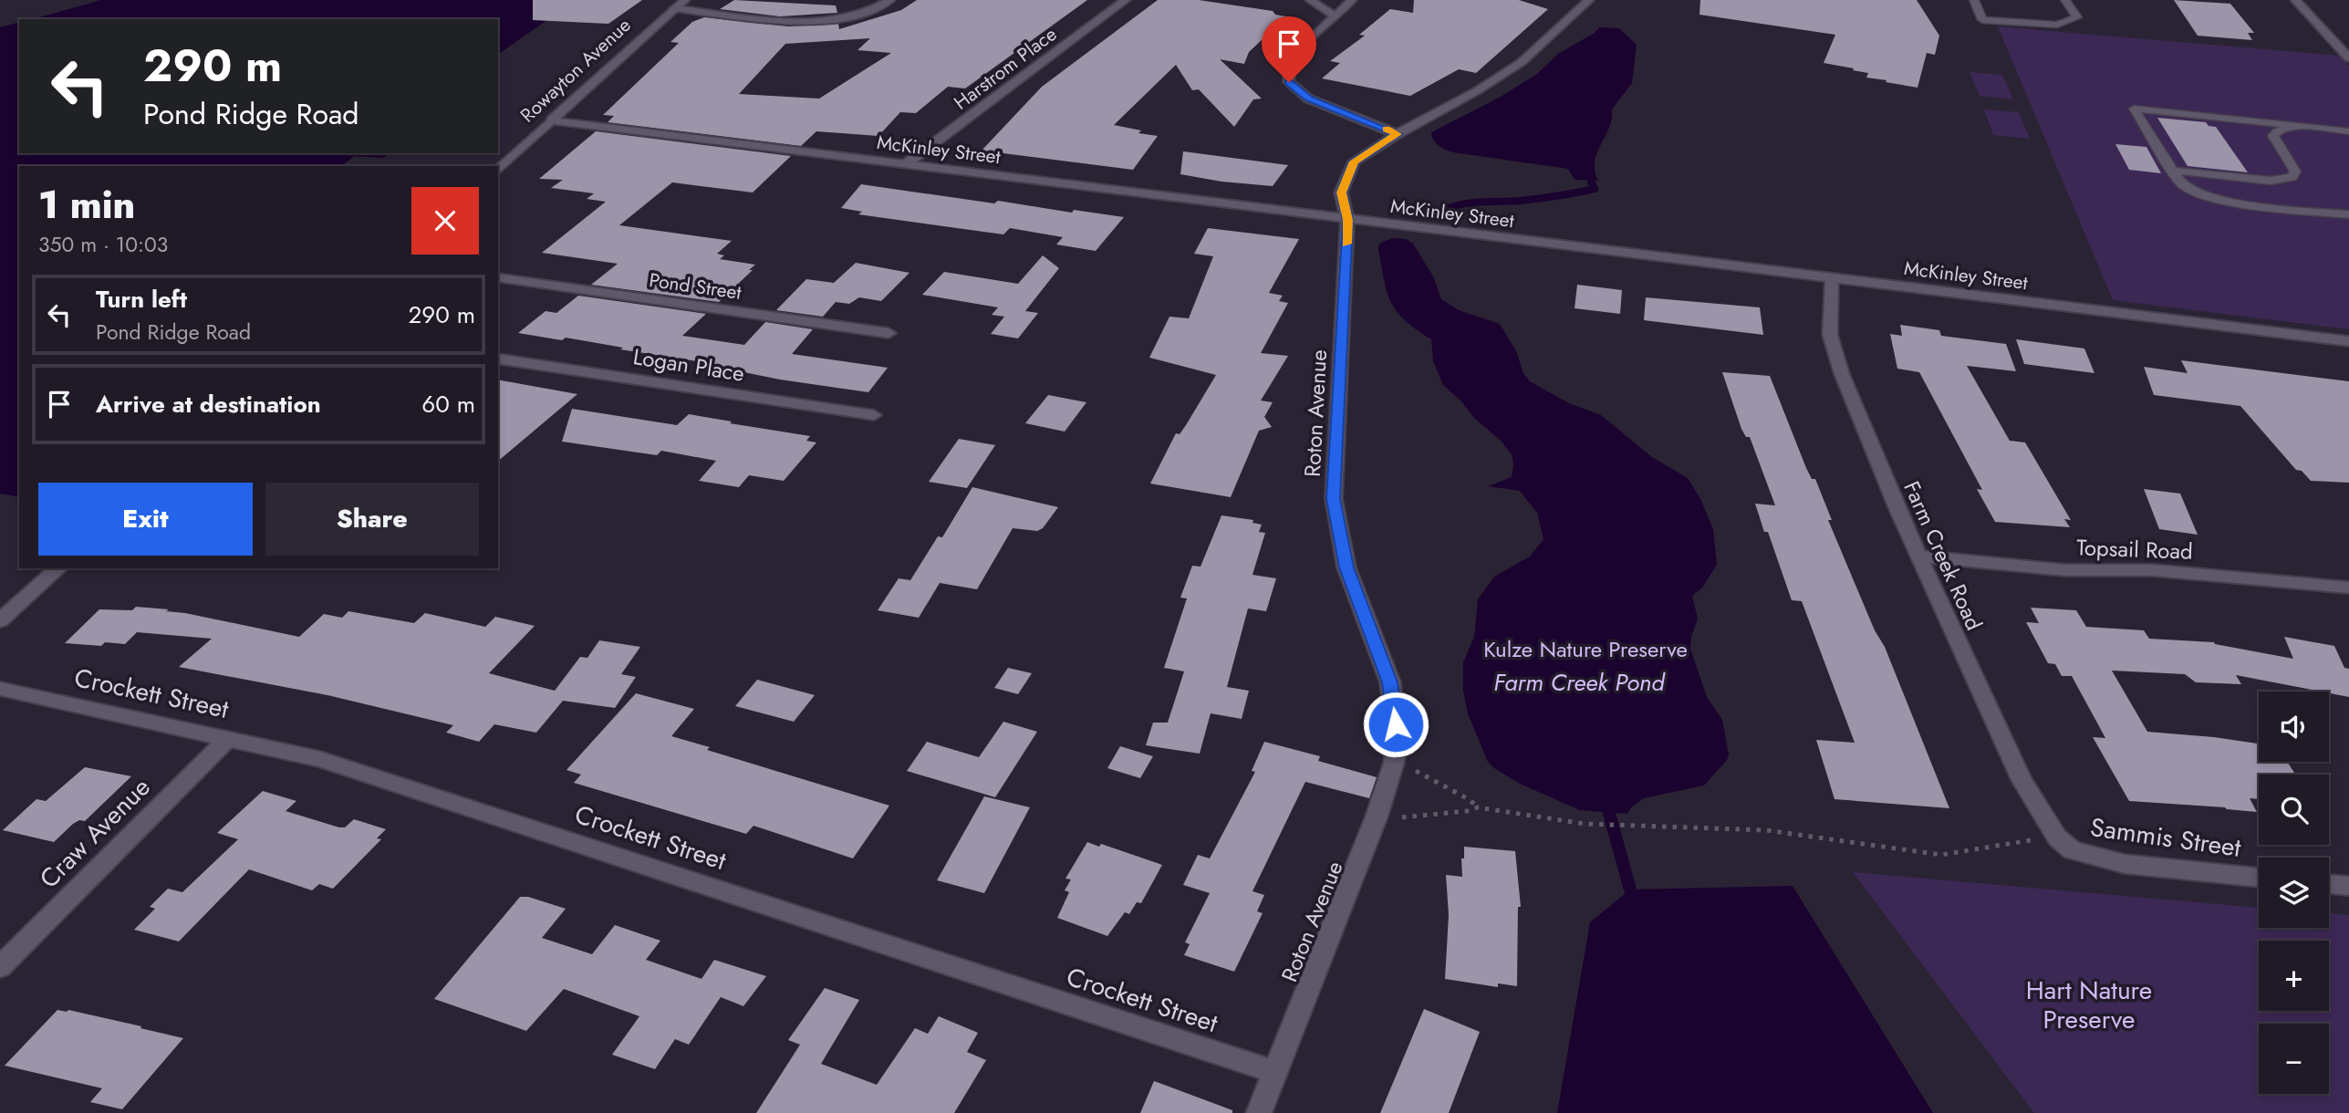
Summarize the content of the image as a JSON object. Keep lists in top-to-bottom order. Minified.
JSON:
{"streets":{"street":["Harstrom Place","Rowayton Avenue","McKinley Street","Pond Street","Logan Place","Roton Avenue","Topsail Road","Farm Creek Road","Crockett Street","Craw Avenue","Sammis Street"]},"crossings":[["Harstrom Place","McKinley Street"],["Rowayton Avenue","McKinley Street"],["McKinley Street","Roton Avenue"],["McKinley Street","Farm Creek Road"],["Roton Avenue","Crockett Street"],["Topsail Road","Farm Creek Road"],["Farm Creek Road","Sammis Street"],["Crockett Street","Craw Avenue"]],"water":["Farm Creek Pond"],"parks":["Kulze Nature Preserve","Hart Nature Preserve"],"page":{"turn":["290 m","Pond Ridge Road"],"heading":["1 min","350 m · 10:03"],"list":[{"name":"Turn left","note":"Pond Ridge Road","value":"290 m"},{"name":"Arrive at destination","value":"60 m"}],"buttons":["Exit","Share"],"map_buttons":["+","−"]}}
